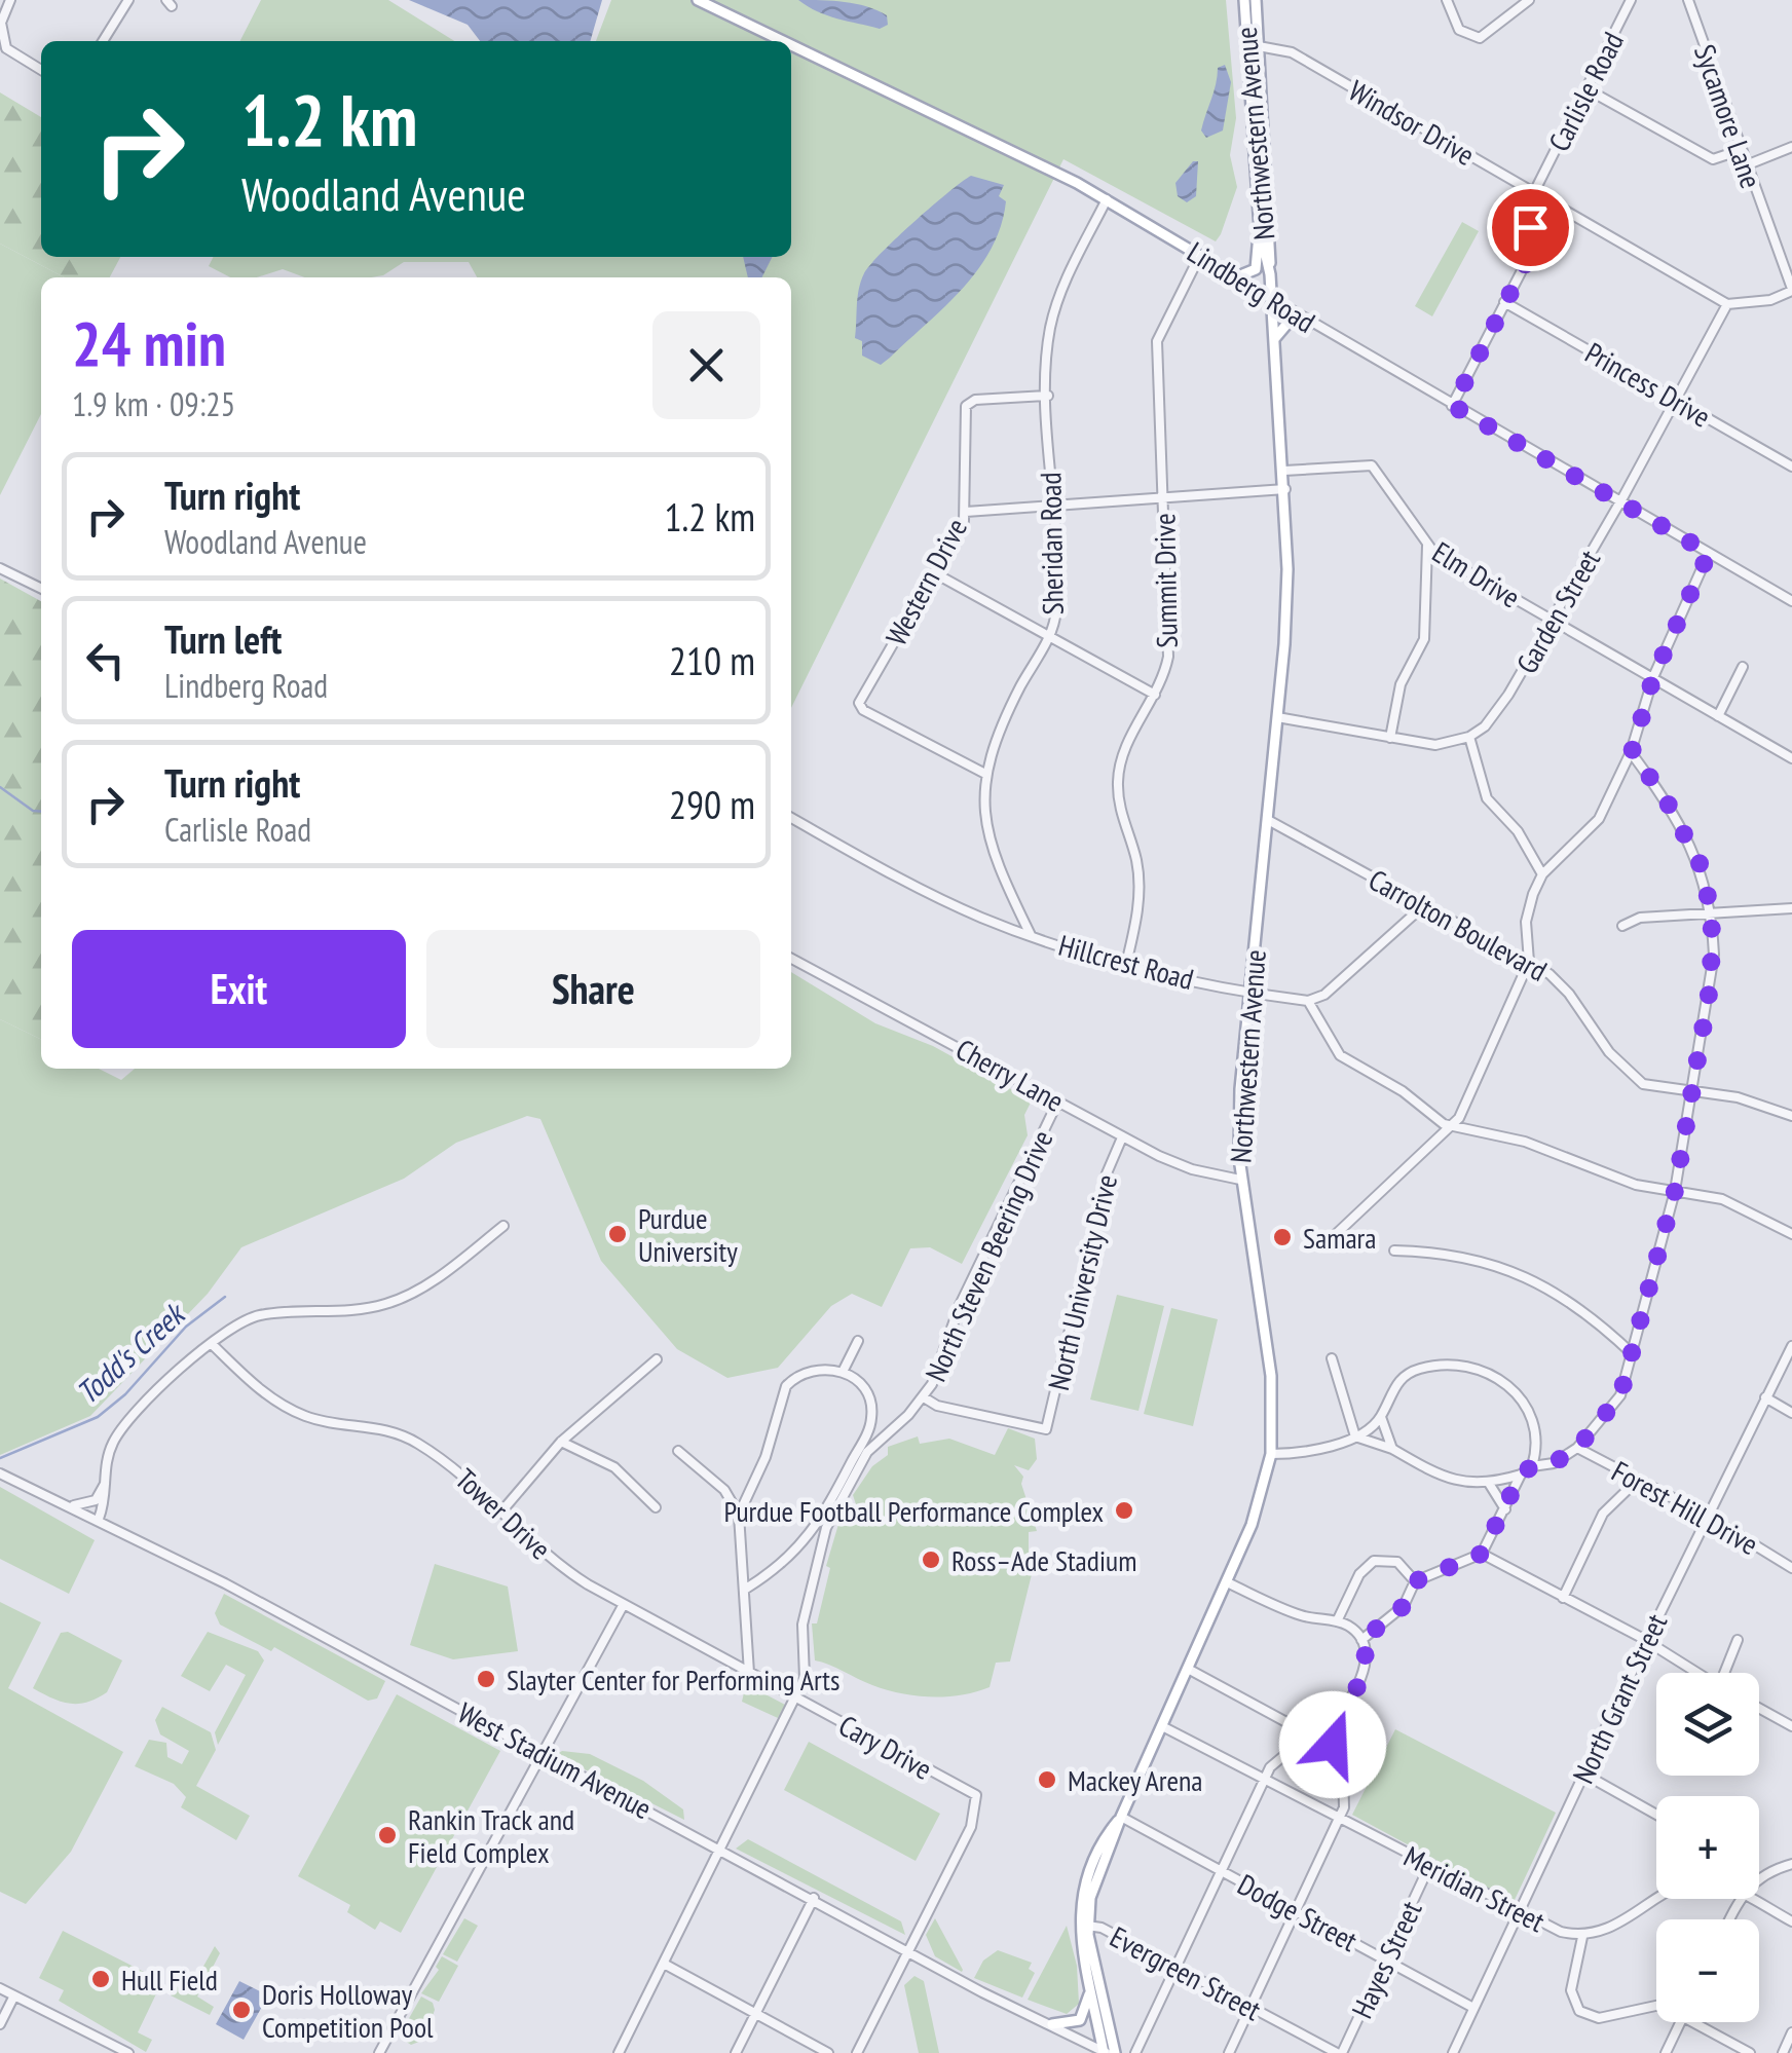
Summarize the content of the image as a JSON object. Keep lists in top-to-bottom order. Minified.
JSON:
{"streets":{"main road":["Northwestern Avenue","Lindberg Road"],"street":["Carlisle Road","Sycamore Lane","Windsor Drive","Princess Drive","Sheridan Road","Elm Drive","Summit Drive","Western Drive","Garden Street","Carrolton Boulevard","Hillcrest Road","Cherry Lane","North Steven Beering Drive","North University Drive","Forest Hill Drive","Tower Drive","North Grant Street","Cary Drive","West Stadium Avenue","Meridian Street","Dodge Street","Hayes Street","Evergreen Street"]},"crossings":[["Carlisle Road","Windsor Drive"],["Carlisle Road","Lindberg Road"],["Carlisle Road","Princess Drive"],["Windsor Drive","Northwestern Avenue"],["Windsor Drive","Garden Street"],["Northwestern Avenue","Lindberg Road"],["Northwestern Avenue","Elm Drive"],["Northwestern Avenue","Carrolton Boulevard"],["Northwestern Avenue","Hillcrest Road"],["Northwestern Avenue","Cherry Lane"],["Northwestern Avenue","West Stadium Avenue"],["Northwestern Avenue","Meridian Street"],["Northwestern Avenue","Dodge Street"],["Northwestern Avenue","Evergreen Street"],["Lindberg Road","Sheridan Road"],["Lindberg Road","Summit Drive"],["Lindberg Road","Garden Street"],["Princess Drive","Garden Street"],["Sheridan Road","Western Drive"],["Sheridan Road","Hillcrest Road"],["Elm Drive","Garden Street"],["Summit Drive","Hillcrest Road"],["Cherry Lane","North Steven Beering Drive"],["Cherry Lane","North University Drive"],["North Steven Beering Drive","North University Drive"],["North Steven Beering Drive","Tower Drive"],["North Steven Beering Drive","Cary Drive"],["North Steven Beering Drive","West Stadium Avenue"],["Forest Hill Drive","North Grant Street"],["Tower Drive","Cary Drive"],["North Grant Street","Meridian Street"],["North Grant Street","Dodge Street"],["Cary Drive","West Stadium Avenue"],["Meridian Street","Hayes Street"],["Dodge Street","Hayes Street"],["Hayes Street","Evergreen Street"]],"water":["Todd's Creek"],"places":["Purdue University","Samara","Purdue Football Performance Complex","Ross–Ade Stadium","Slayter Center for Performing Arts","Mackey Arena","Rankin Track and Field Complex","Hull Field","Doris Holloway Competition Pool"],"page":{"turn":["1.2 km","Woodland Avenue"],"heading":["24 min","1.9 km · 09:25"],"list":[{"name":"Turn right","note":"Woodland Avenue","value":"1.2 km"},{"name":"Turn left","note":"Lindberg Road","value":"210 m"},{"name":"Turn right","note":"Carlisle Road","value":"290 m"}],"buttons":["Exit","Share"],"map_buttons":["+","−"]}}
